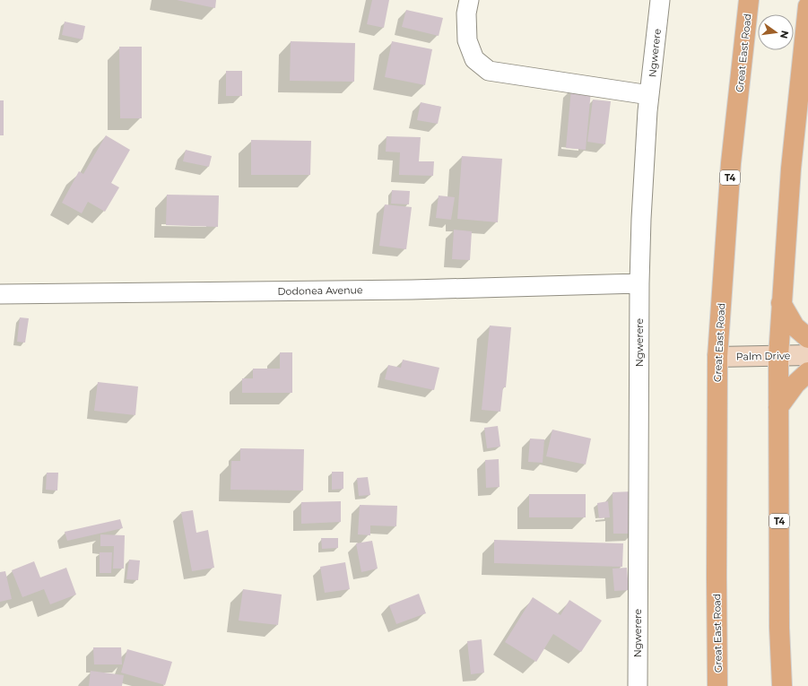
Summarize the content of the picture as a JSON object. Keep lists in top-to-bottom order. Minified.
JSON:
{"streets":{"main road":["Great East Road","T4"],"street":["Ngwerere","Dodonea Avenue","Palm Drive"]},"crossings":[["Ngwerere","Dodonea Avenue"],["Great East Road","Palm Drive"],["T4","Palm Drive"]],"north":"right"}
